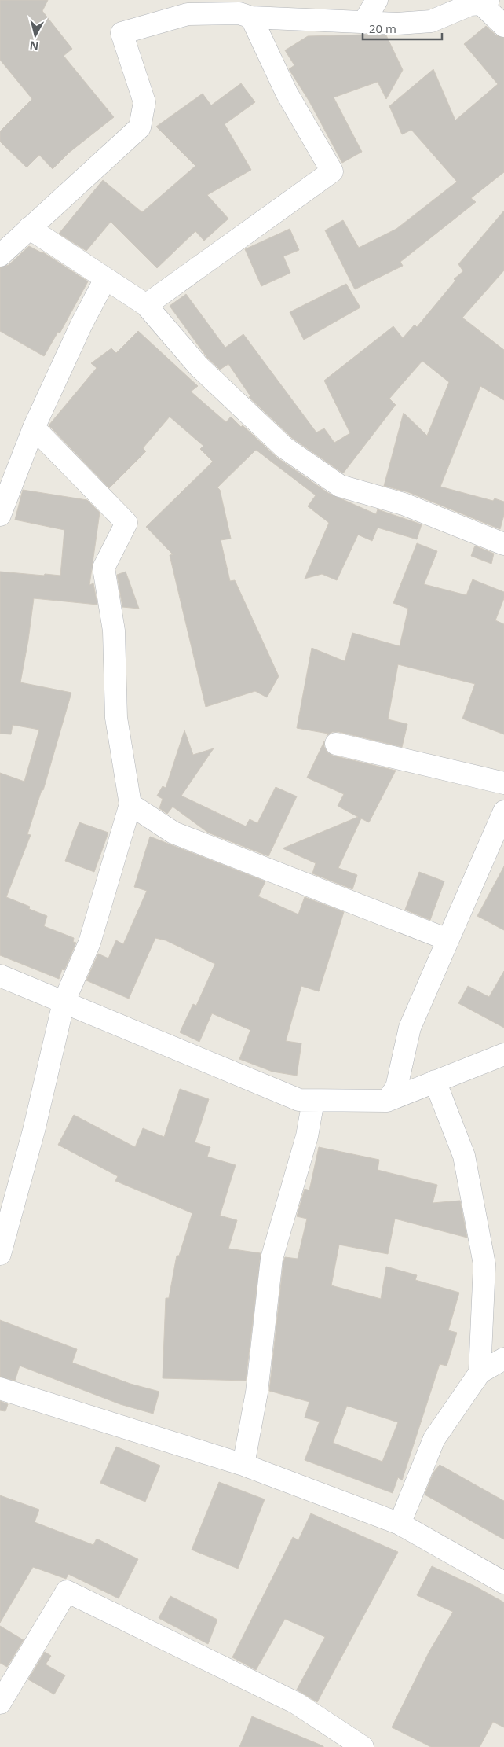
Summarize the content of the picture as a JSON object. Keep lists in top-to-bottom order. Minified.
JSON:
{"scale_bar":"20 m","north":"bottom"}
